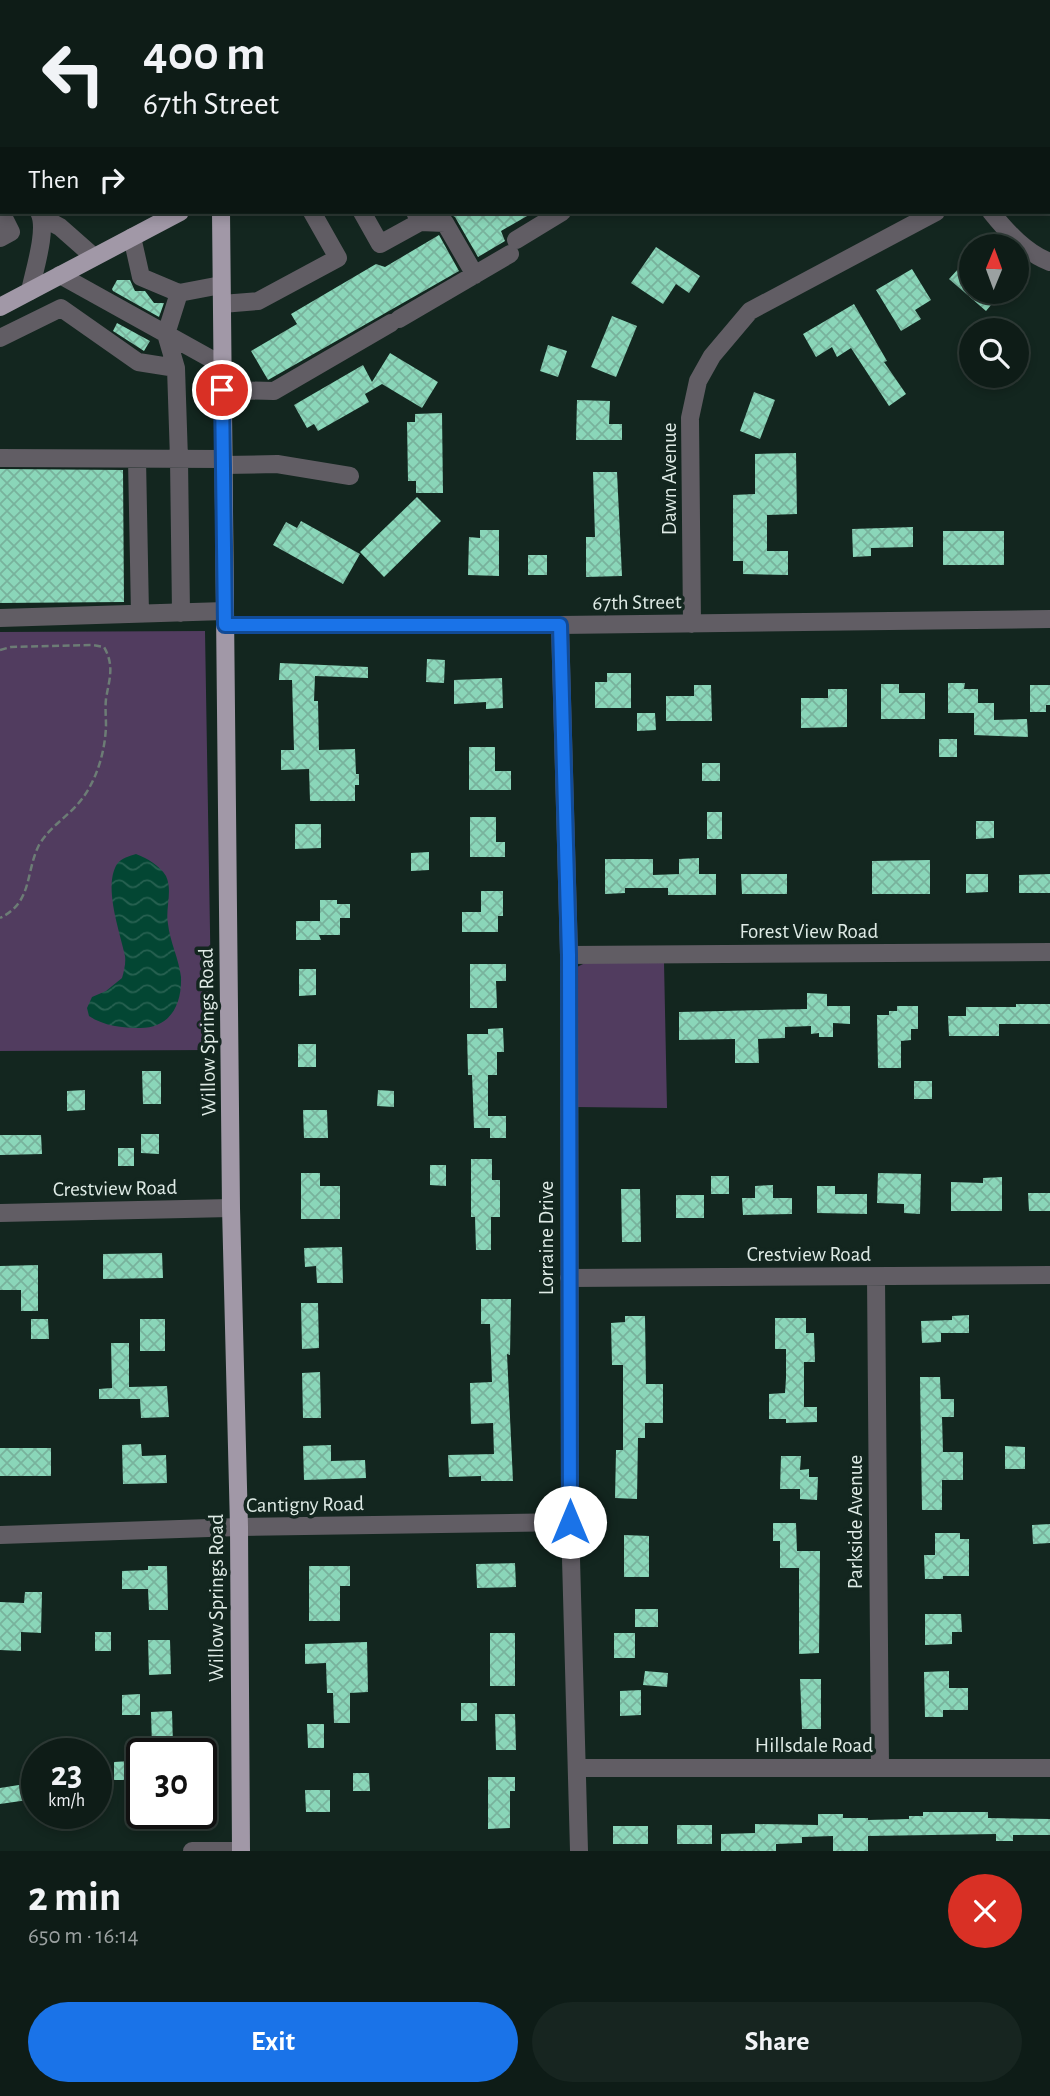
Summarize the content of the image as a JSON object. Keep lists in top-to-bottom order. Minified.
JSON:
{"streets":{"main road":["Willow Springs Road"],"street":["Dawn Avenue","67th Street","Forest View Road","Crestview Road","Lorraine Drive","Cantigny Road","Parkside Avenue","Hillsdale Road"]},"crossings":[["Dawn Avenue","67th Street"],["67th Street","Willow Springs Road"],["67th Street","Lorraine Drive"],["Forest View Road","Lorraine Drive"],["Willow Springs Road","Crestview Road"],["Willow Springs Road","Cantigny Road"],["Crestview Road","Lorraine Drive"],["Crestview Road","Parkside Avenue"],["Lorraine Drive","Cantigny Road"],["Lorraine Drive","Hillsdale Road"],["Parkside Avenue","Hillsdale Road"]],"north":"top","page":{"turn":["400 m","67th Street"],"then":"Then","speed":"23 km/h","limit":"30","heading":["2 min","650 m · 16:14"],"buttons":["Exit","Share"]}}
